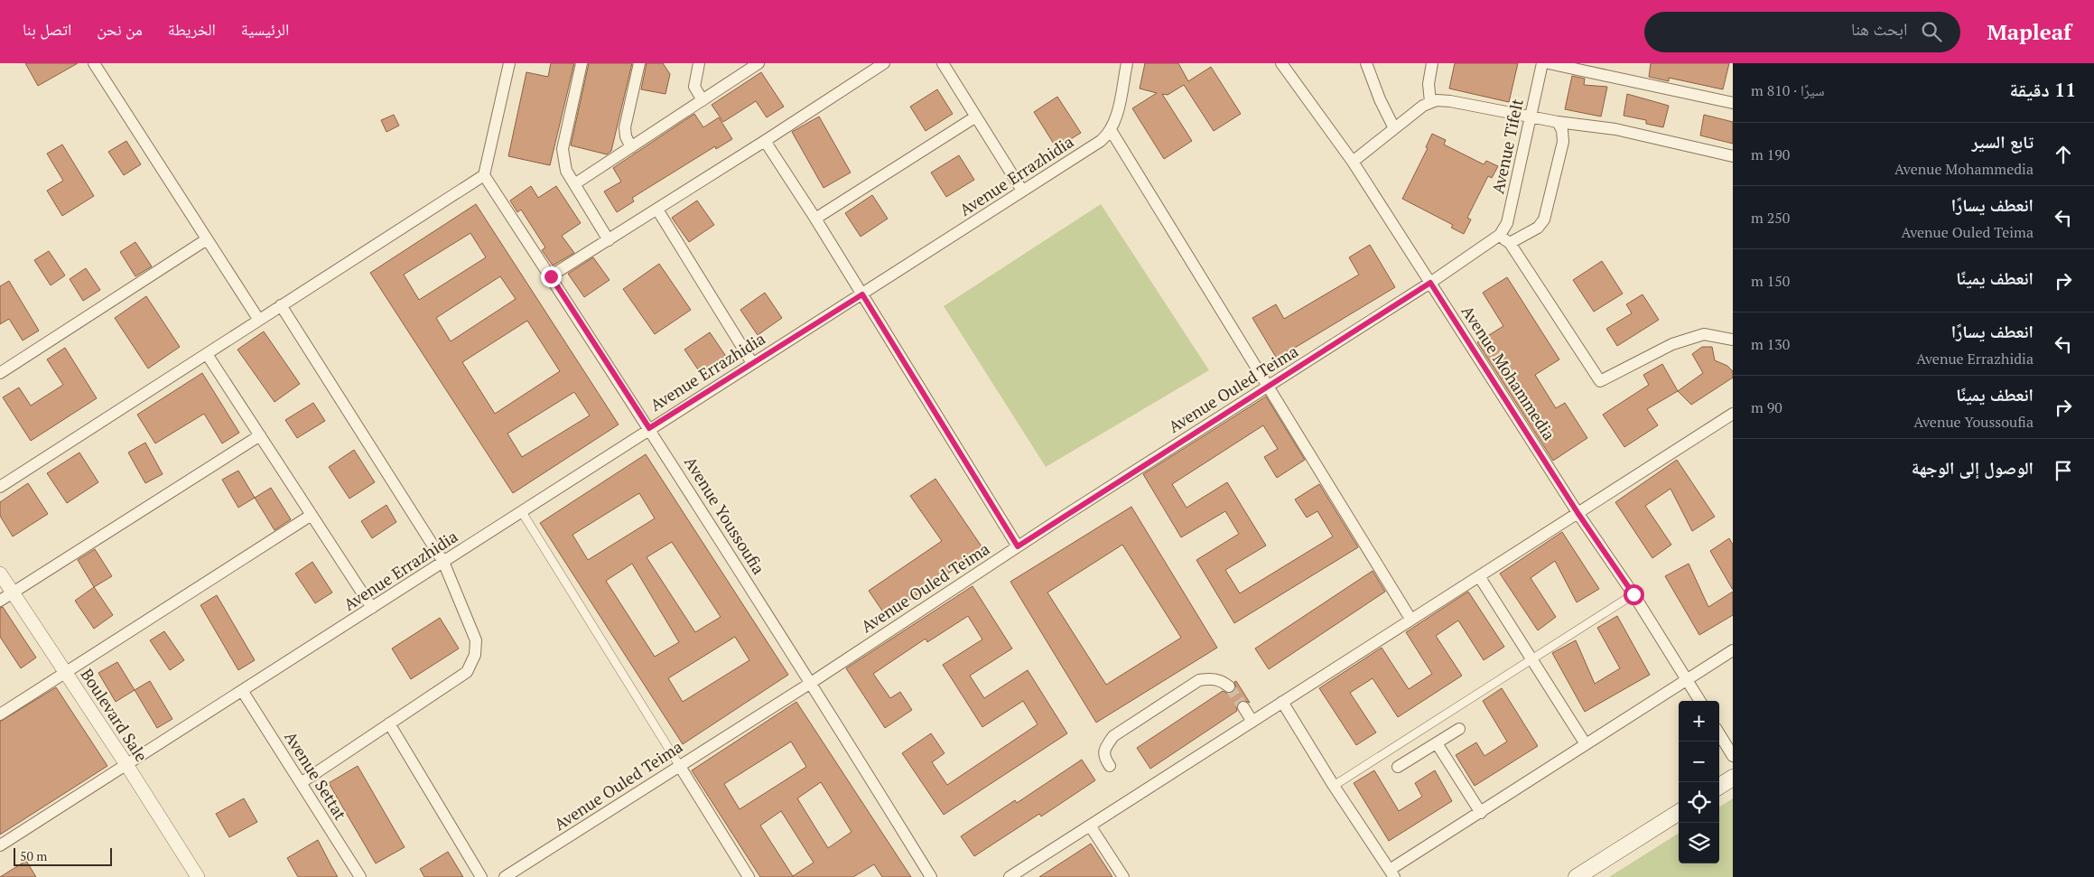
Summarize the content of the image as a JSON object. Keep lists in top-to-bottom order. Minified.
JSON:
{"streets":{"street":["Avenue Tifelt","Avenue Errazhidia","Avenue Mohammedia","Avenue Ouled Teima","Avenue Youssoufia","Boulevard Sale","Avenue Settat"]},"crossings":[["Avenue Tifelt","Avenue Ouled Teima"],["Avenue Errazhidia","Avenue Youssoufia"],["Avenue Errazhidia","Boulevard Sale"],["Avenue Errazhidia","Avenue Settat"],["Avenue Mohammedia","Avenue Ouled Teima"],["Avenue Ouled Teima","Avenue Youssoufia"]],"scale_bar":"50 m","page":{"header":"Mapleaf","search":"ابحث هنا","nav":["الرئيسية","الخريطة","من نحن","اتصل بنا"],"heading":["11 دقيقة","سيرًا · 810 m"],"list":[["تابع السير","Avenue Mohammedia","190 m"],["انعطف يسارًا","Avenue Ouled Teima","250 m"],["انعطف يمينًا","150 m"],["انعطف يسارًا","Avenue Errazhidia","130 m"],["انعطف يمينًا","Avenue Youssoufia","90 m"],"الوصول إلى الوجهة"],"map_buttons":["+","−"],"scale":"50 m"}}
